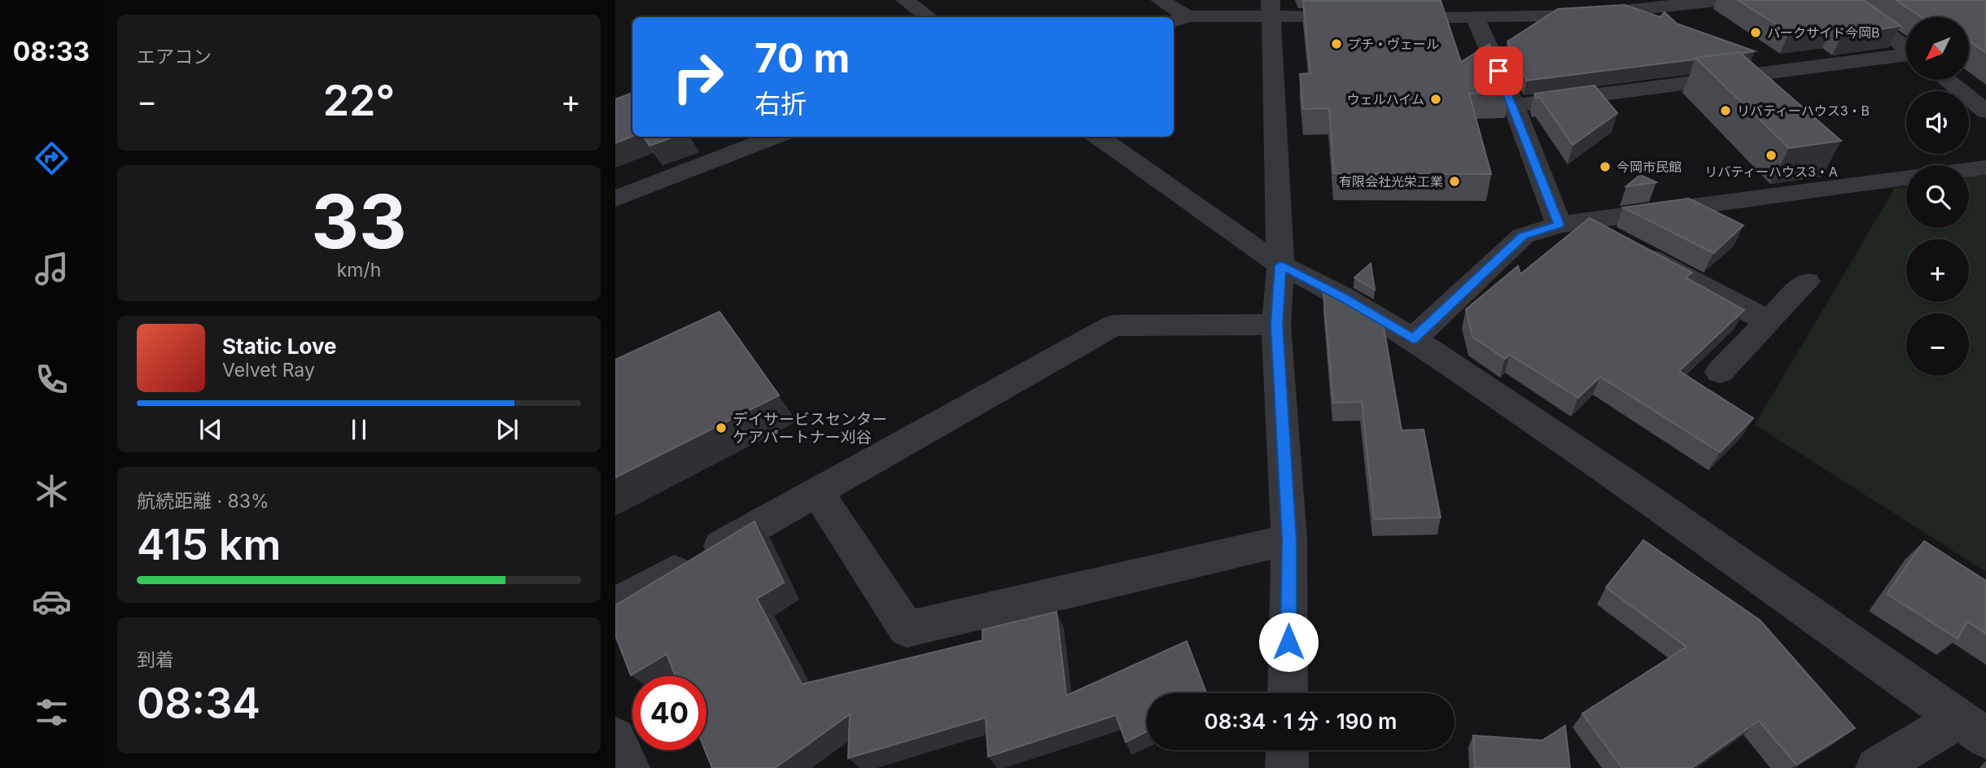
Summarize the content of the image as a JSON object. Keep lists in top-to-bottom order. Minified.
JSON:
{"places":["パークサイド今岡B","プチ・ヴェール","ウェルハイム","リバティーハウス3・B","リバティーハウス3・A","今岡市民館","有限会社光栄工業","デイサービスセンター ケアパートナー刈谷"],"north":"bottom left","page":{"tabs":"08:33","tile":["エアコン",["33","km/h"],["航続距離 · 83%","415 km"],["到着","08:34"]],"map_buttons":["+","−"],"turn":["70 m","右折"],"heat":["−","22°","+"],"song":["Static Love","Velvet Ray"],"limit":"40","trip":"08:34 · 1 分 · 190 m"}}
